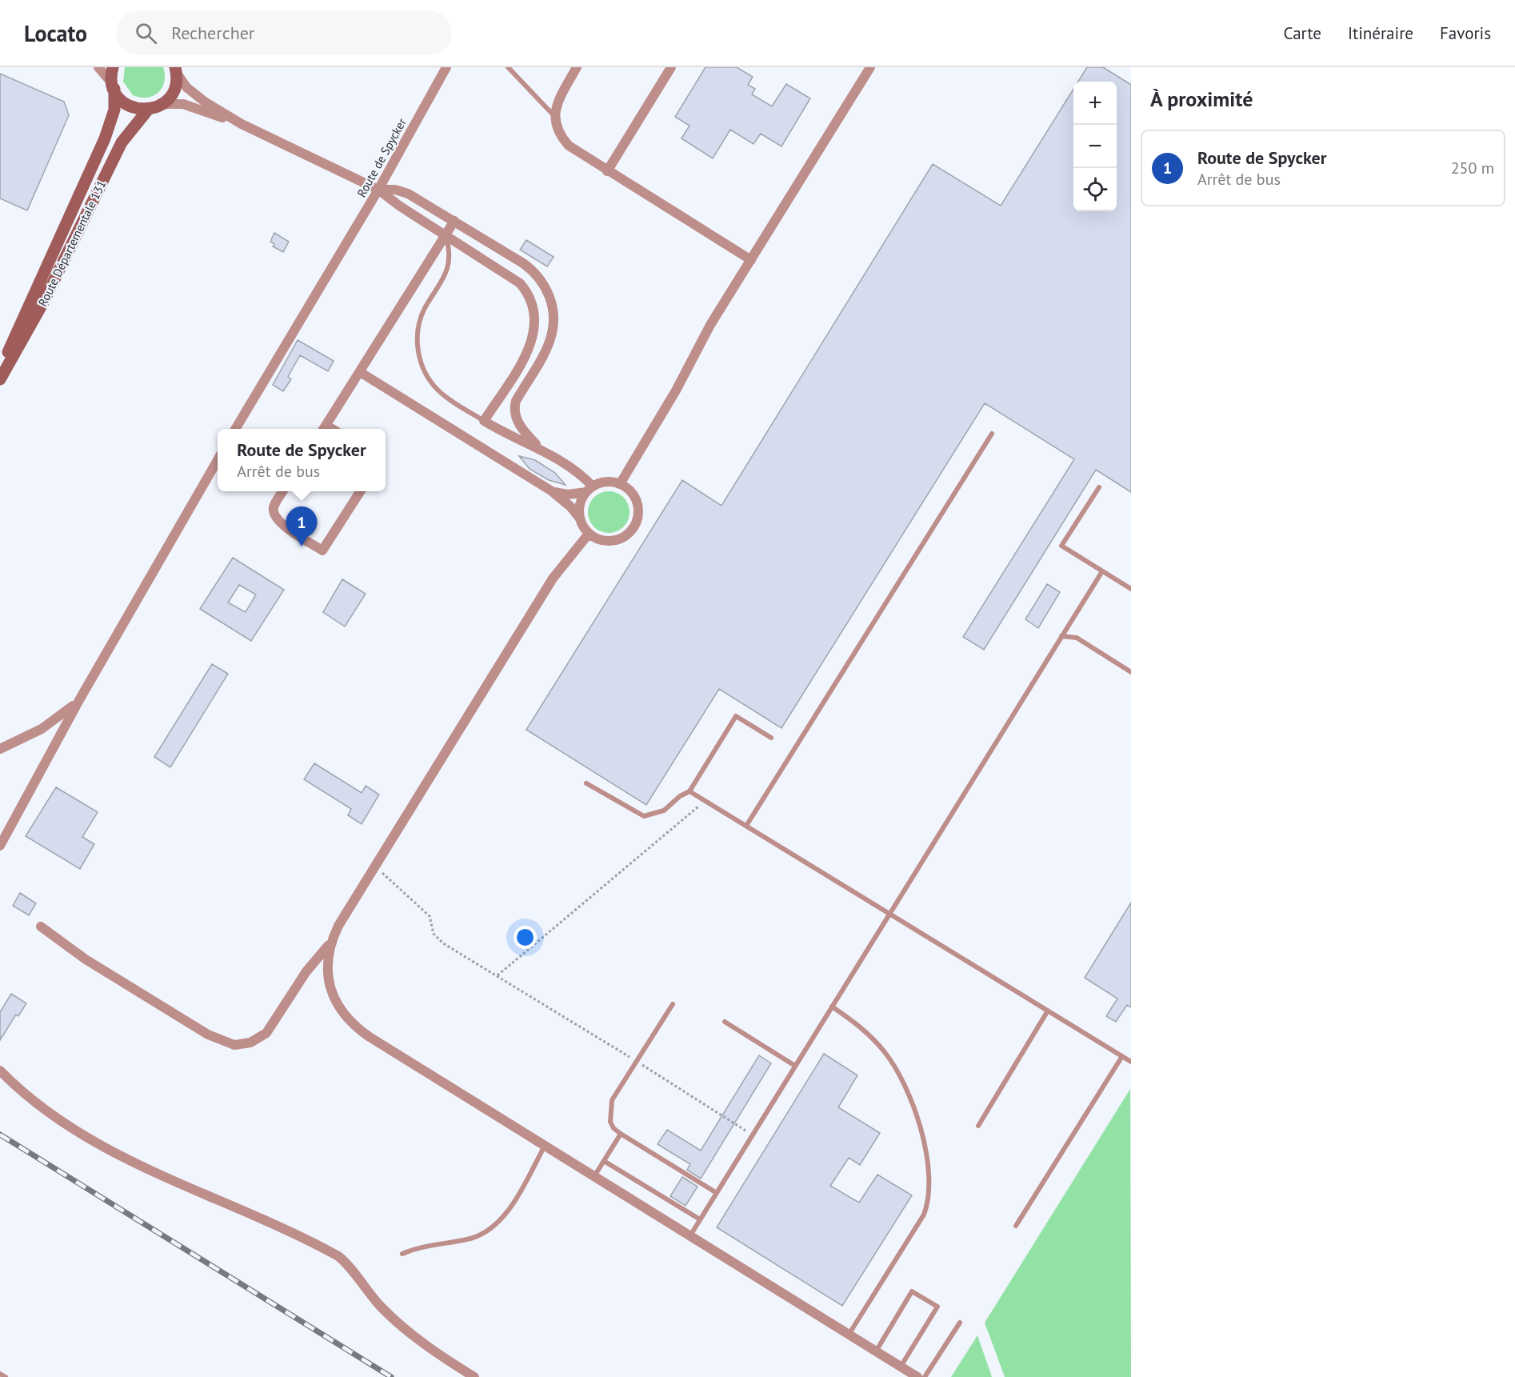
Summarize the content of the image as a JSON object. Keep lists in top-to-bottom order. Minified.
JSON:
{"streets":{"main road":["Route Départementale 131"],"street":["Route de Spycker"]},"page":{"header":"Locato","search":"Rechercher","nav":["Carte","Itinéraire","Favoris"],"heading":"À proximité","map_buttons":["+","−"],"list":[{"mark":"1","name":"Route de Spycker","note":"Arrêt de bus","value":"250 m"}],"popup":["Route de Spycker","Arrêt de bus"],"pins":"1"}}
